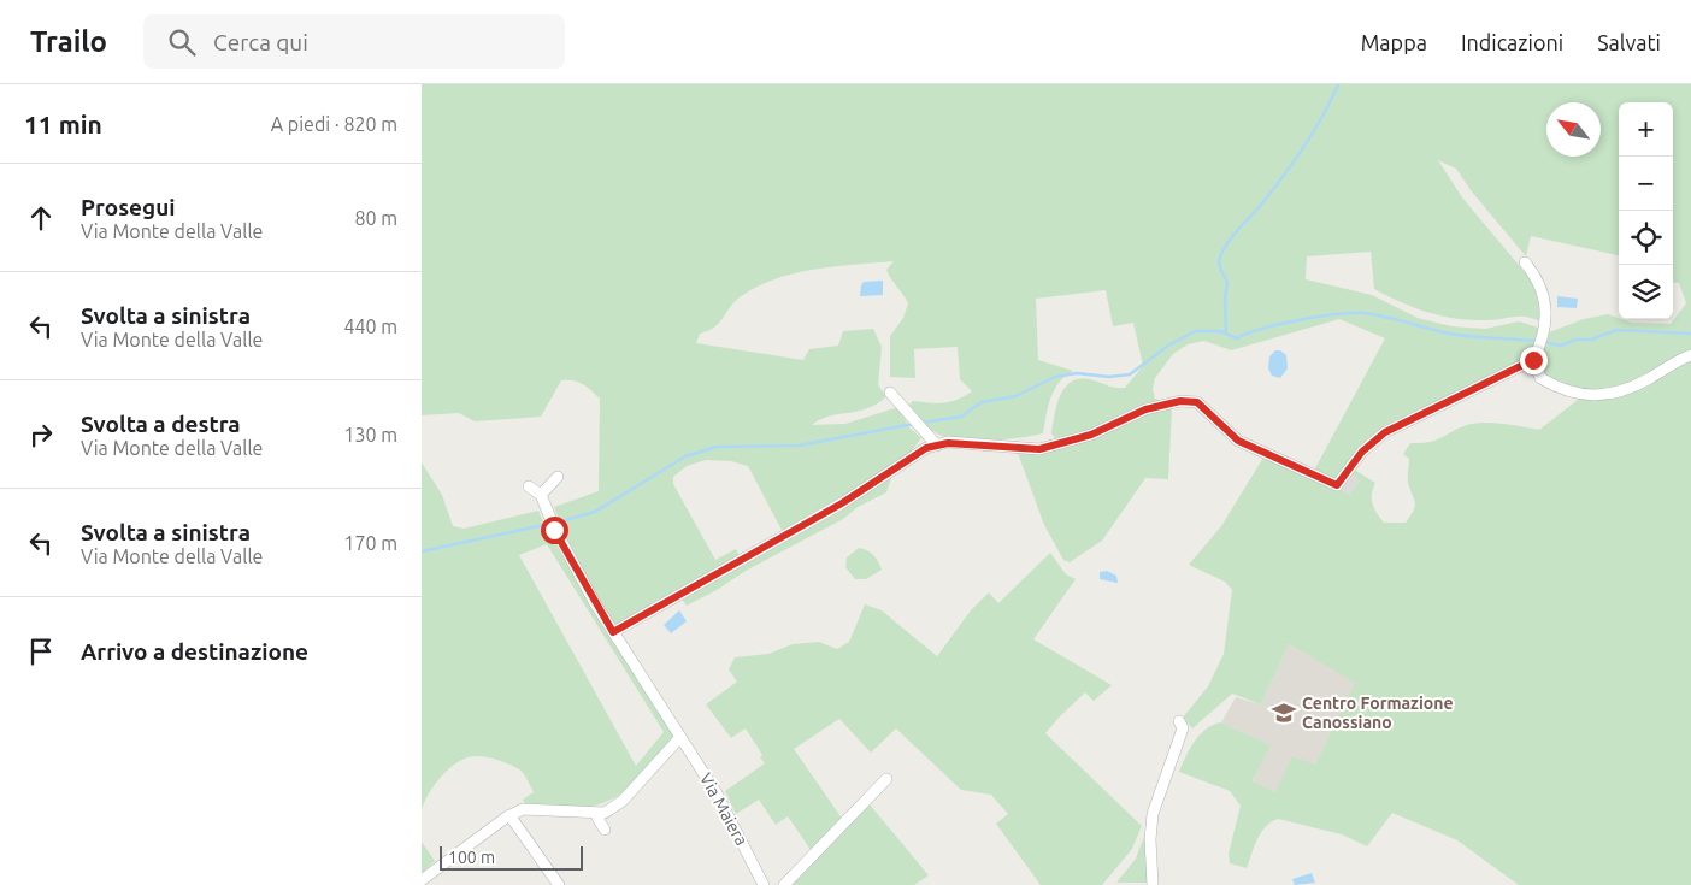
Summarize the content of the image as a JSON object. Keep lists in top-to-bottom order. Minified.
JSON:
{"streets":{"street":["Via Maiera"]},"places":{"school or university":["Centro Formazione Canossiano"]},"scale_bar":"100 m","north":"top left","page":{"header":"Trailo","search":"Cerca qui","nav":["Mappa","Indicazioni","Salvati"],"heading":["11 min","A piedi · 820 m"],"map_buttons":["+","−"],"list":[["Prosegui","Via Monte della Valle","80 m"],["Svolta a sinistra","Via Monte della Valle","440 m"],["Svolta a destra","Via Monte della Valle","130 m"],["Svolta a sinistra","Via Monte della Valle","170 m"],"Arrivo a destinazione"],"scale":"100 m"}}
